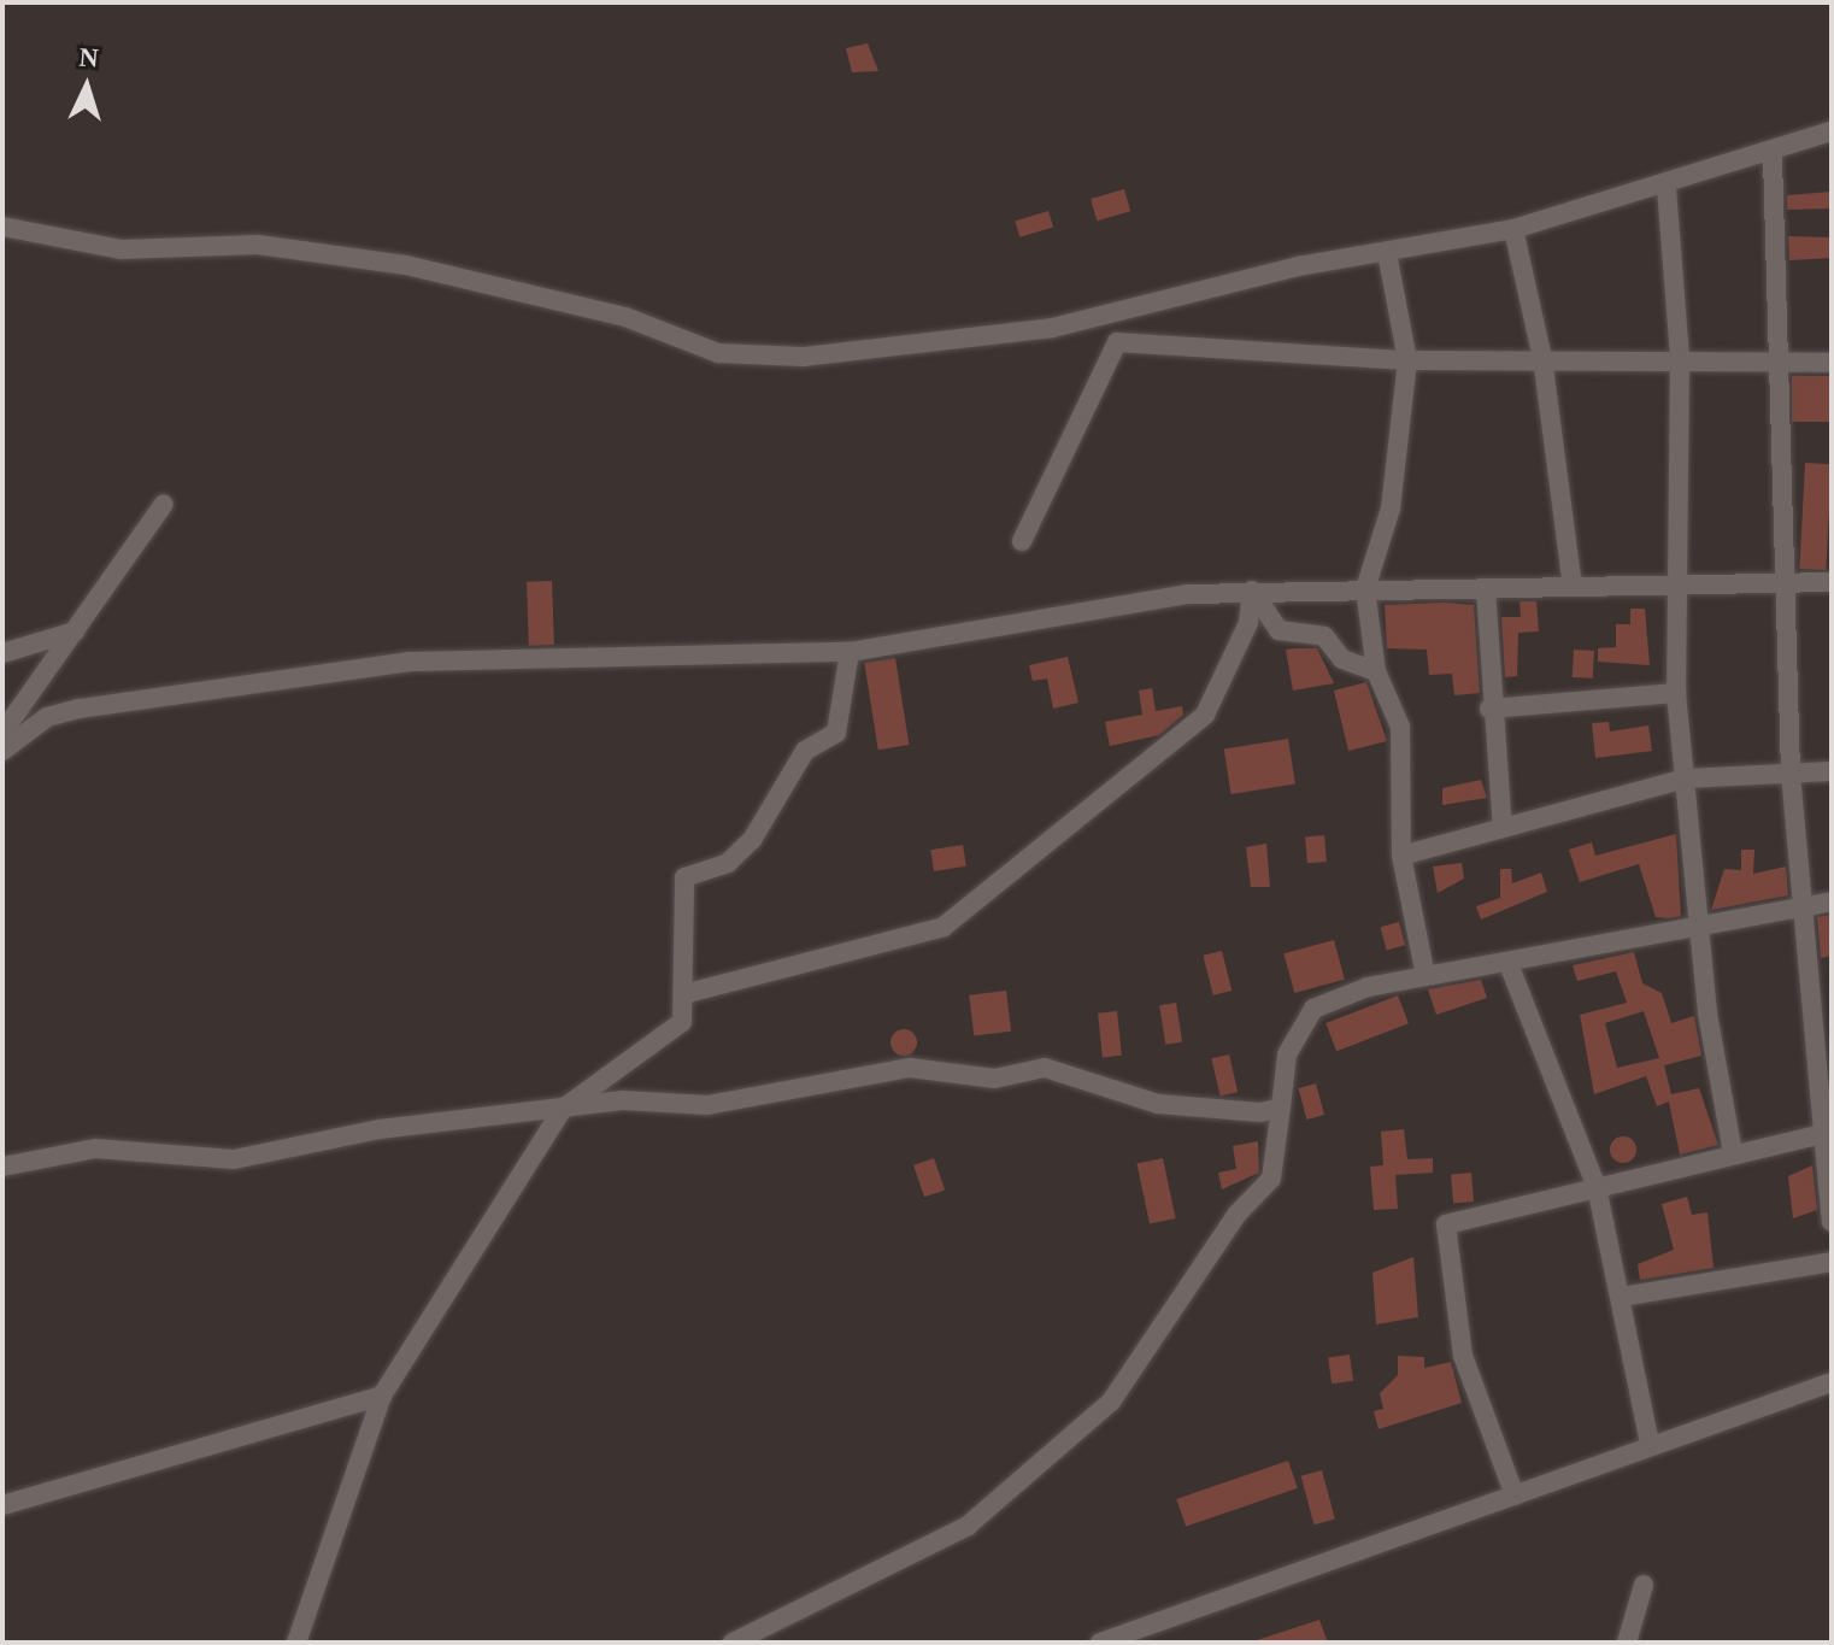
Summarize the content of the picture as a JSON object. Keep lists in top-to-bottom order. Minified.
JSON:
{"north":"top"}
